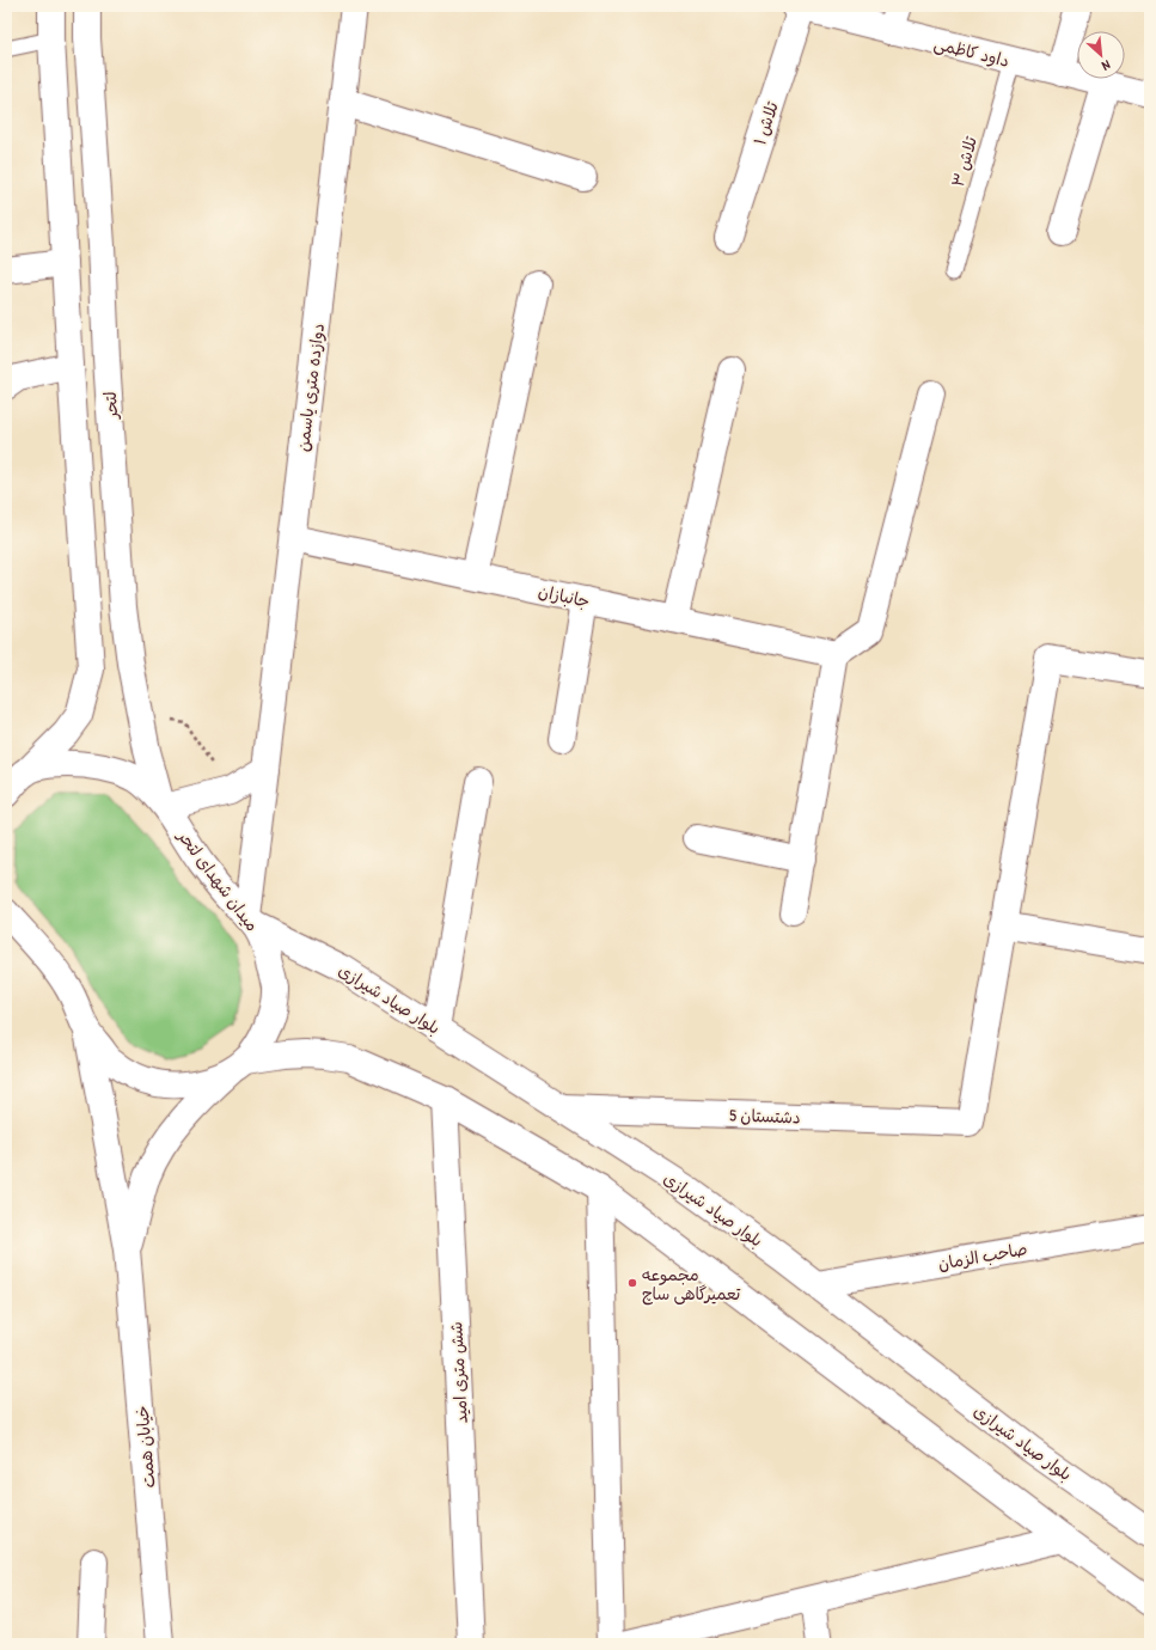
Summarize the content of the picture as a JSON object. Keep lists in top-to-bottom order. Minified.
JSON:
{"streets":{"street":["داود کاظمی","تلاش ۱","دوازده متری یاسمن","لتحر","جانبازان","میدان شهدای لتحر","بلوار صیاد شیرازی","دشتستان 5","صاحب الزمان","شش متری امید","خیابان همت"],"lane":["تلاش ۳"]},"crossings":[["داود کاظمی","تلاش ۱"],["داود کاظمی","تلاش ۳"],["دوازده متری یاسمن","جانبازان"],["دوازده متری یاسمن","میدان شهدای لتحر"],["دوازده متری یاسمن","بلوار صیاد شیرازی"],["لتحر","میدان شهدای لتحر"],["میدان شهدای لتحر","بلوار صیاد شیرازی"],["میدان شهدای لتحر","خیابان همت"],["بلوار صیاد شیرازی","دشتستان 5"],["بلوار صیاد شیرازی","صاحب الزمان"]],"places":["مجموعه تعمیرگاهی ساچ"],"north":"bottom right"}
